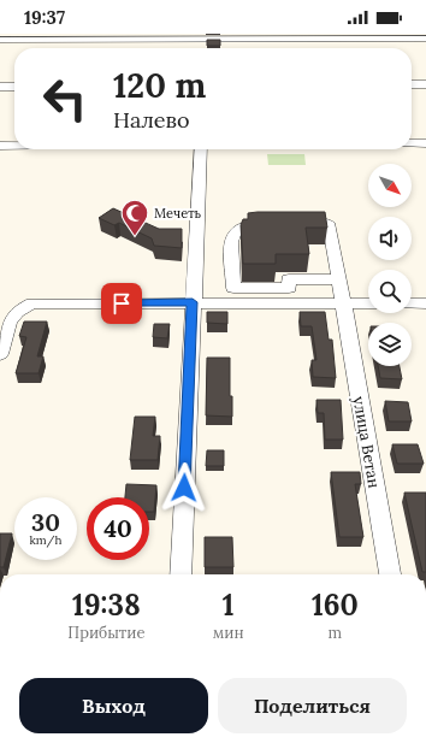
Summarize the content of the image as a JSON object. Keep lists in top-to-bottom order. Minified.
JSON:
{"streets":{"street":["улица Ветан"]},"places":{"mosque":["Мечеть"]},"north":"bottom right","page":{"status":"19:37","turn":["120 m","Налево"],"speed":"30 km/h","limit":"40","eta":["19:38","Прибытие","1","мин","160","m"],"buttons":["Выход","Поделиться"]}}
